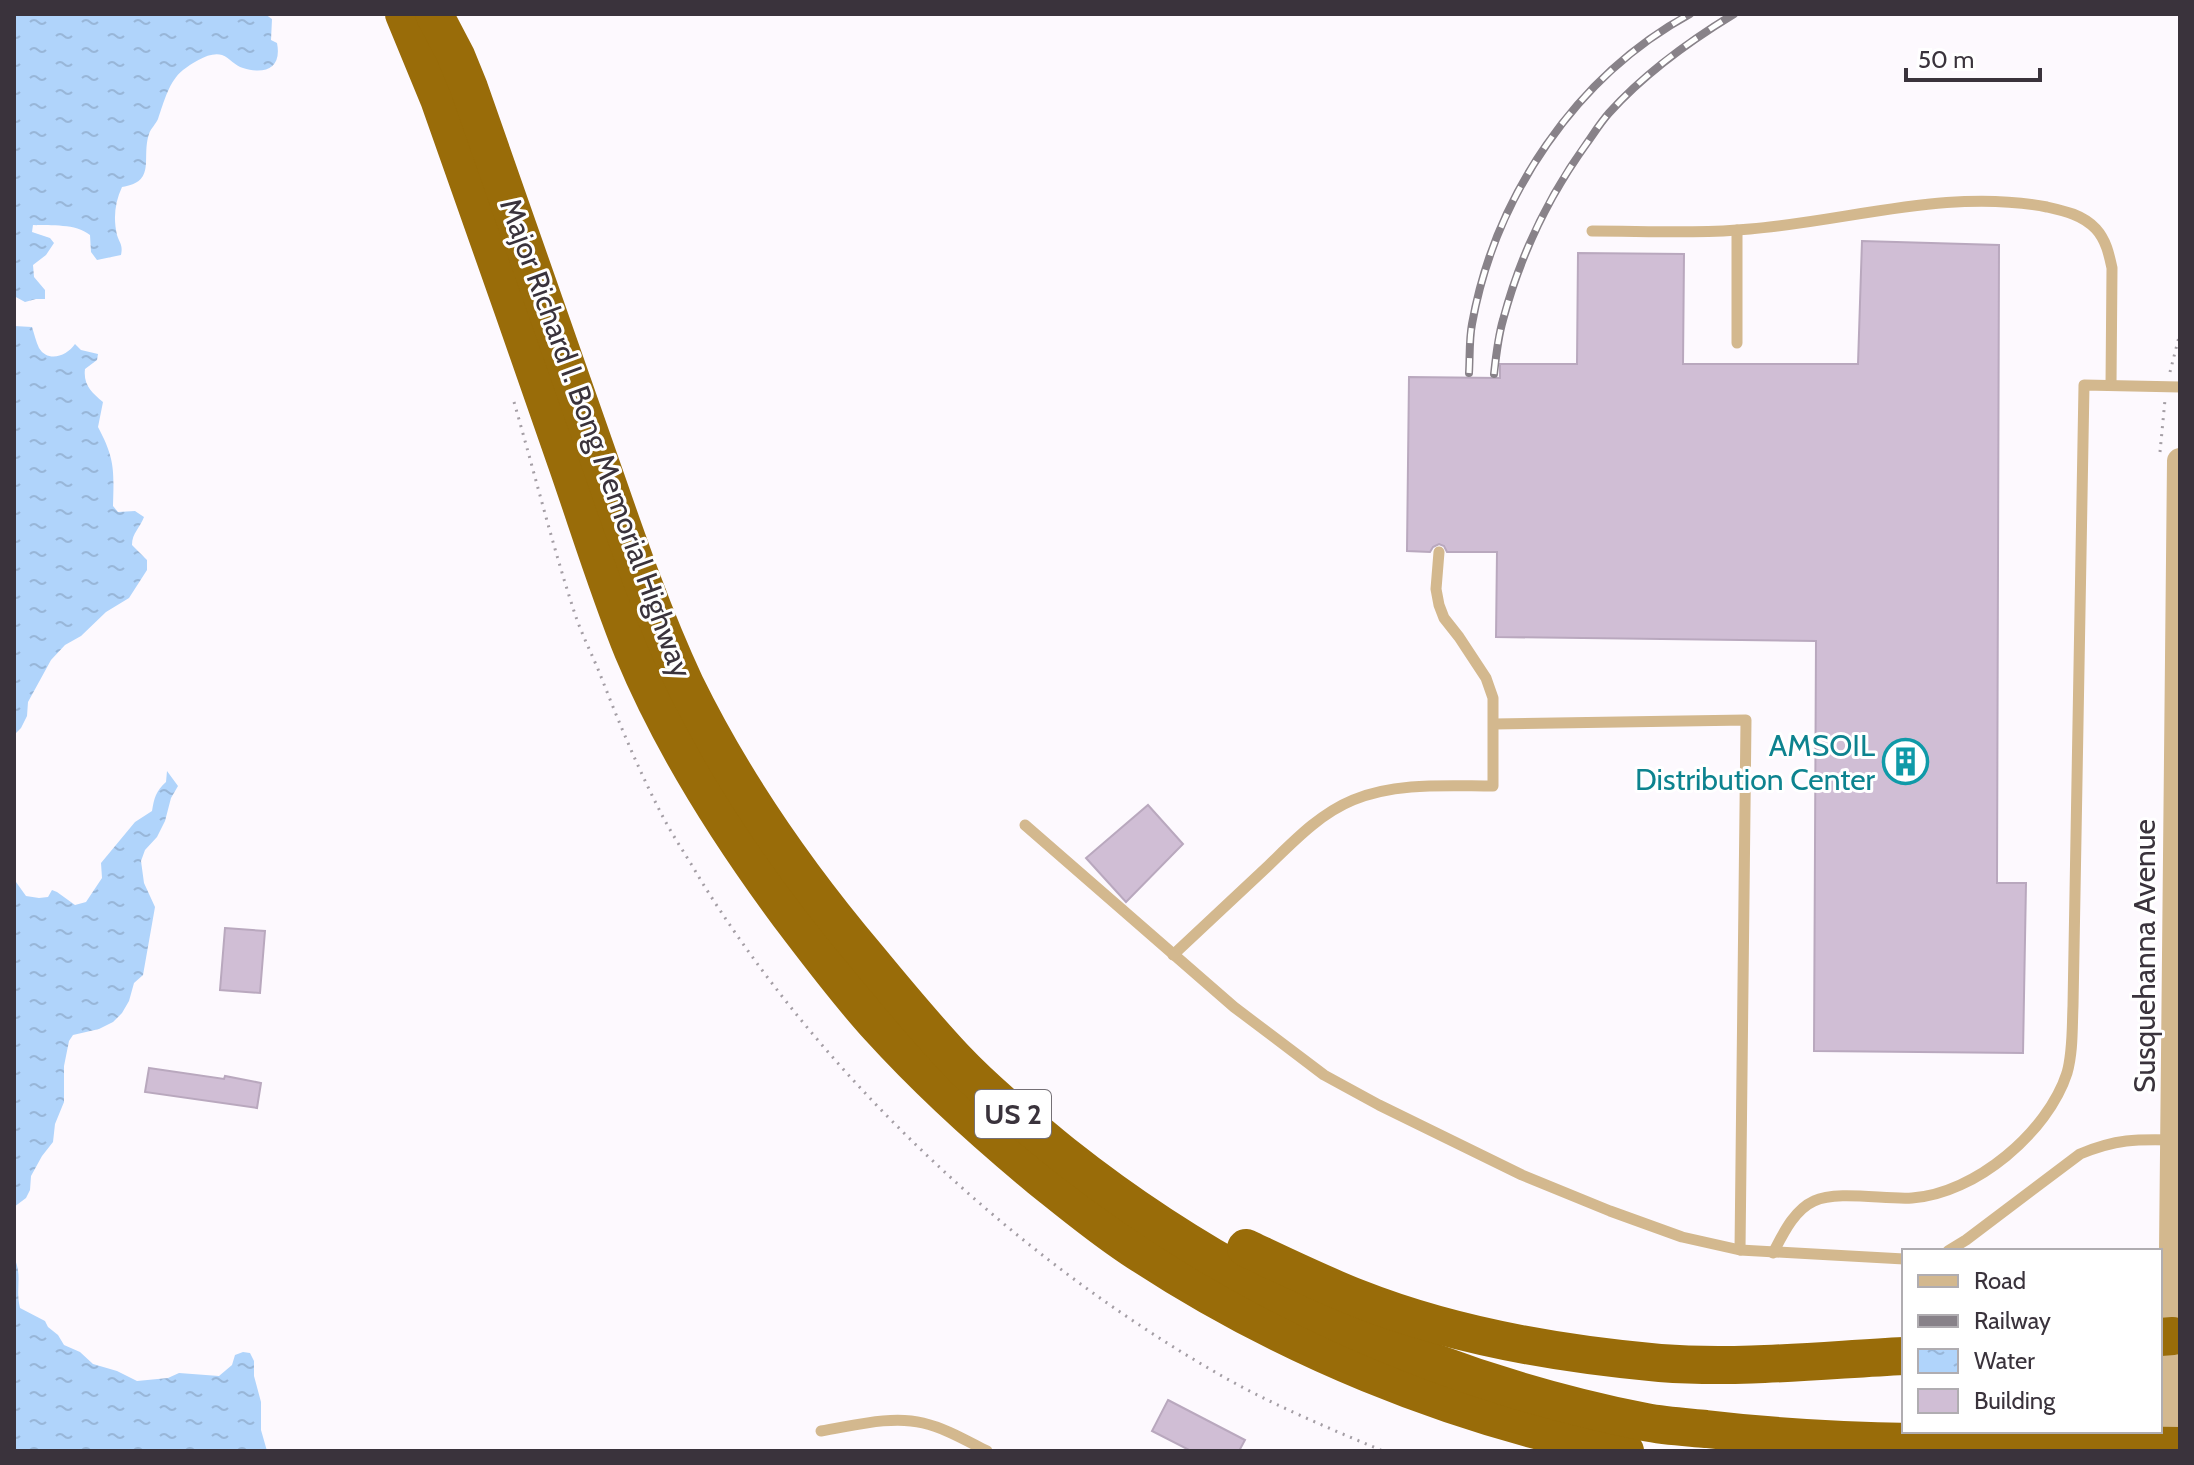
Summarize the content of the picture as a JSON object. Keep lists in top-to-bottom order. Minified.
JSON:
{"streets":{"highway":["Major Richard I. Bong Memorial Highway","US 2"],"street":["Susquehanna Avenue"]},"crossings":[["Major Richard I. Bong Memorial Highway","US 2"]],"places":{"building":["AMSOIL Distribution Center"]},"legend":["Road","Railway","Water","Building"],"scale_bar":"50 m"}
